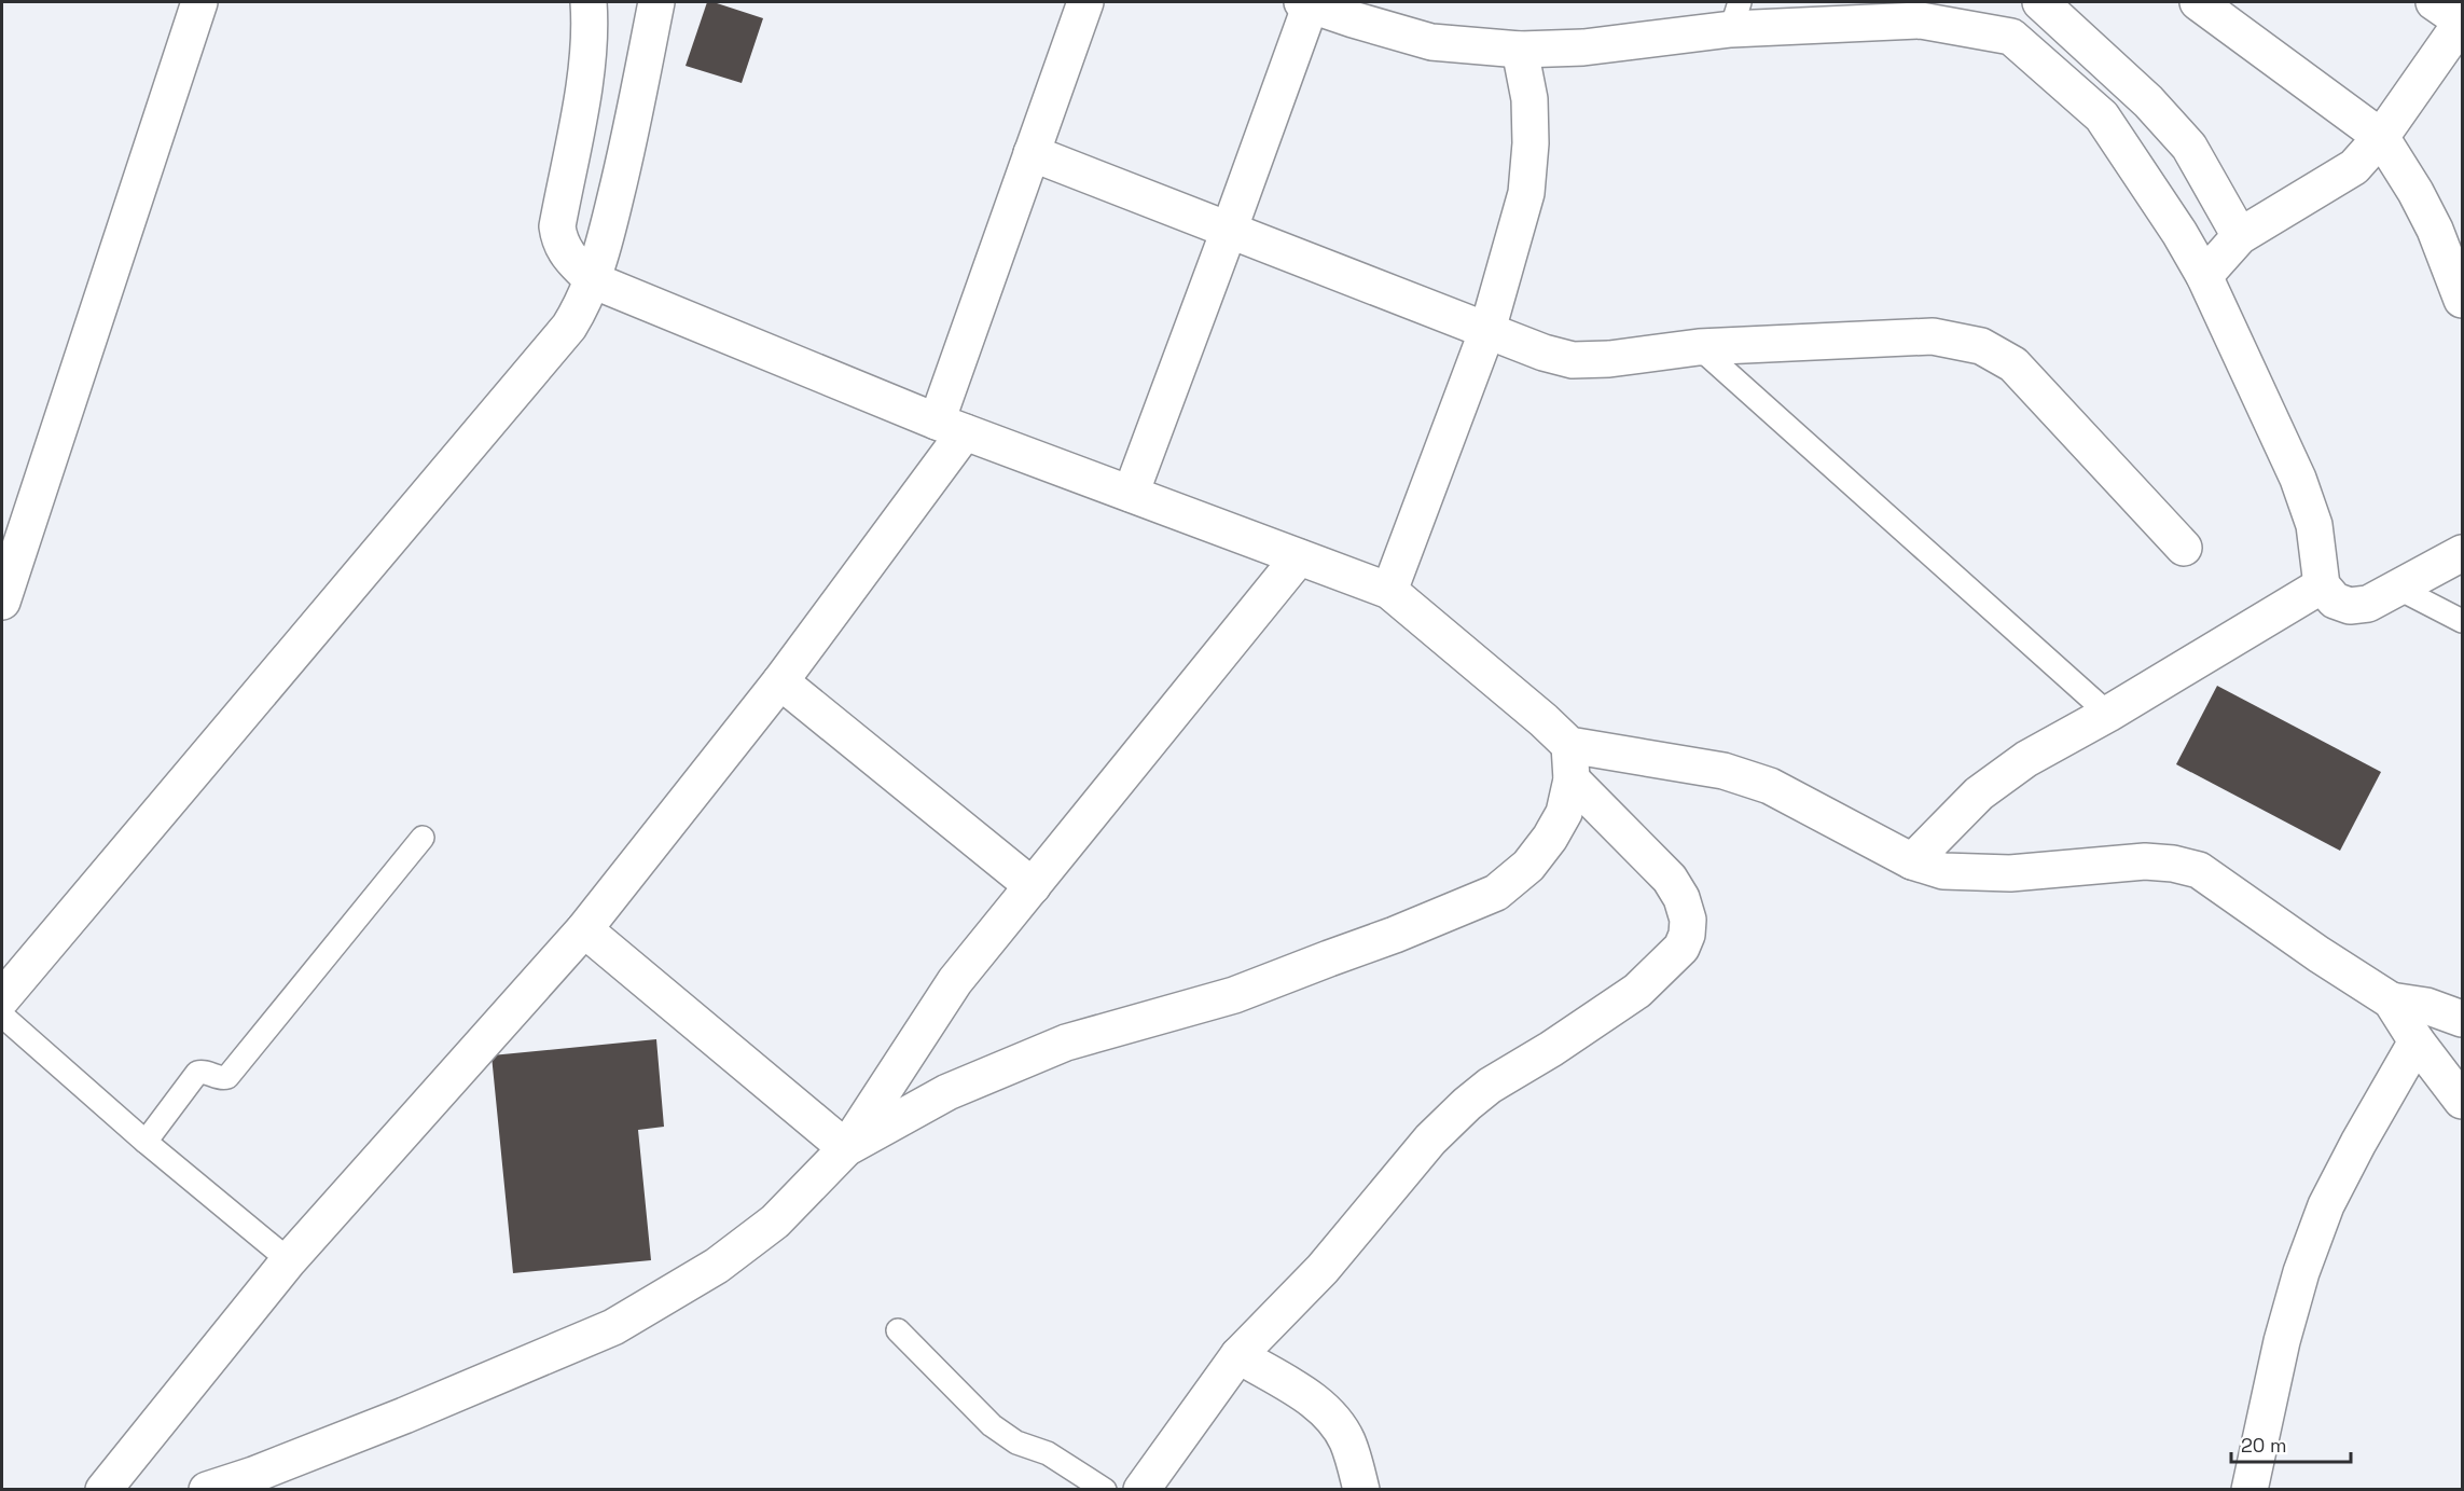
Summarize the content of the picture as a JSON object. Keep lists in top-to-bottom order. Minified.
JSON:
{"scale_bar":"20 m"}
